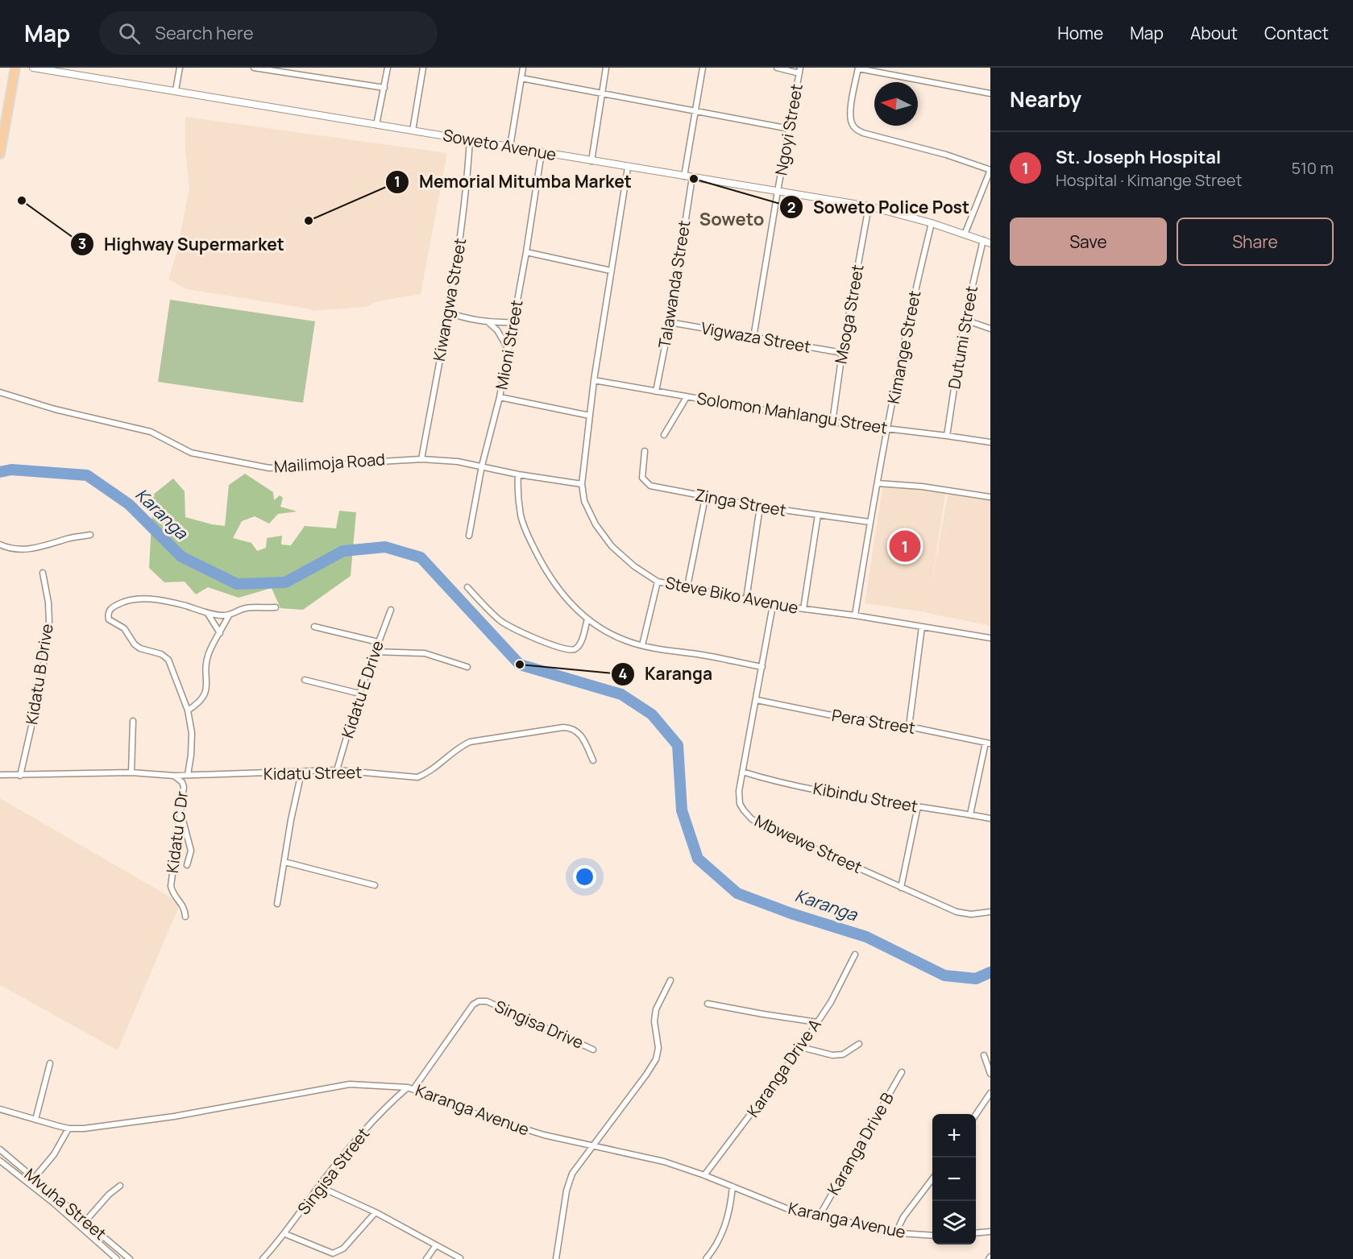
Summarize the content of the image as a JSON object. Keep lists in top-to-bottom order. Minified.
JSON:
{"streets":{"street":["Ngoyi Street","Soweto Avenue","Talawanda Street","Kiwangwa Street","Msoga Street","Vigwaza Street","Dutumi Street","Mioni Street","Kimange Street","Solomon Mahlangu Street","Mailimoja Road","Zinga Street","Steve Biko Avenue","Kidatu B Drive","Kidatu E Drive","Pera Street","Kidatu Street","Kibindu Street","Kidatu C Dr","Mbwewe Street","Singisa Drive","Karanga Drive A","Karanga Avenue","Karanga Drive B","Singisa Street","Mvuha Street"]},"crossings":[["Ngoyi Street","Soweto Avenue"],["Ngoyi Street","Vigwaza Street"],["Soweto Avenue","Talawanda Street"],["Soweto Avenue","Kiwangwa Street"],["Soweto Avenue","Msoga Street"],["Soweto Avenue","Dutumi Street"],["Soweto Avenue","Mioni Street"],["Soweto Avenue","Kimange Street"],["Soweto Avenue","Steve Biko Avenue"],["Talawanda Street","Vigwaza Street"],["Talawanda Street","Solomon Mahlangu Street"],["Kiwangwa Street","Mailimoja Road"],["Msoga Street","Vigwaza Street"],["Msoga Street","Solomon Mahlangu Street"],["Dutumi Street","Solomon Mahlangu Street"],["Mioni Street","Mailimoja Road"],["Kimange Street","Solomon Mahlangu Street"],["Kimange Street","Zinga Street"],["Kimange Street","Steve Biko Avenue"],["Solomon Mahlangu Street","Steve Biko Avenue"],["Mailimoja Road","Steve Biko Avenue"],["Steve Biko Avenue","Mbwewe Street"],["Kidatu B Drive","Kidatu Street"],["Kidatu E Drive","Kidatu Street"],["Pera Street","Mbwewe Street"],["Kidatu Street","Kidatu C Dr"],["Kibindu Street","Mbwewe Street"],["Singisa Drive","Karanga Avenue"],["Singisa Drive","Singisa Street"],["Karanga Drive A","Karanga Avenue"],["Karanga Avenue","Karanga Drive B"],["Karanga Avenue","Singisa Street"]],"districts":["Soweto"],"water":["Karanga"],"places":["Soweto Police Post","Highway Supermarket","Memorial Mitumba Market","Karanga"],"north":"left","page":{"header":"Map","search":"Search here","nav":["Home","Map","About","Contact"],"heading":"Nearby","list":[{"mark":"1","name":"St. Joseph Hospital","note":"Hospital · Kimange Street","value":"510 m"}],"buttons":["Save","Share"],"pins":"1","map_buttons":["+","−"]}}
